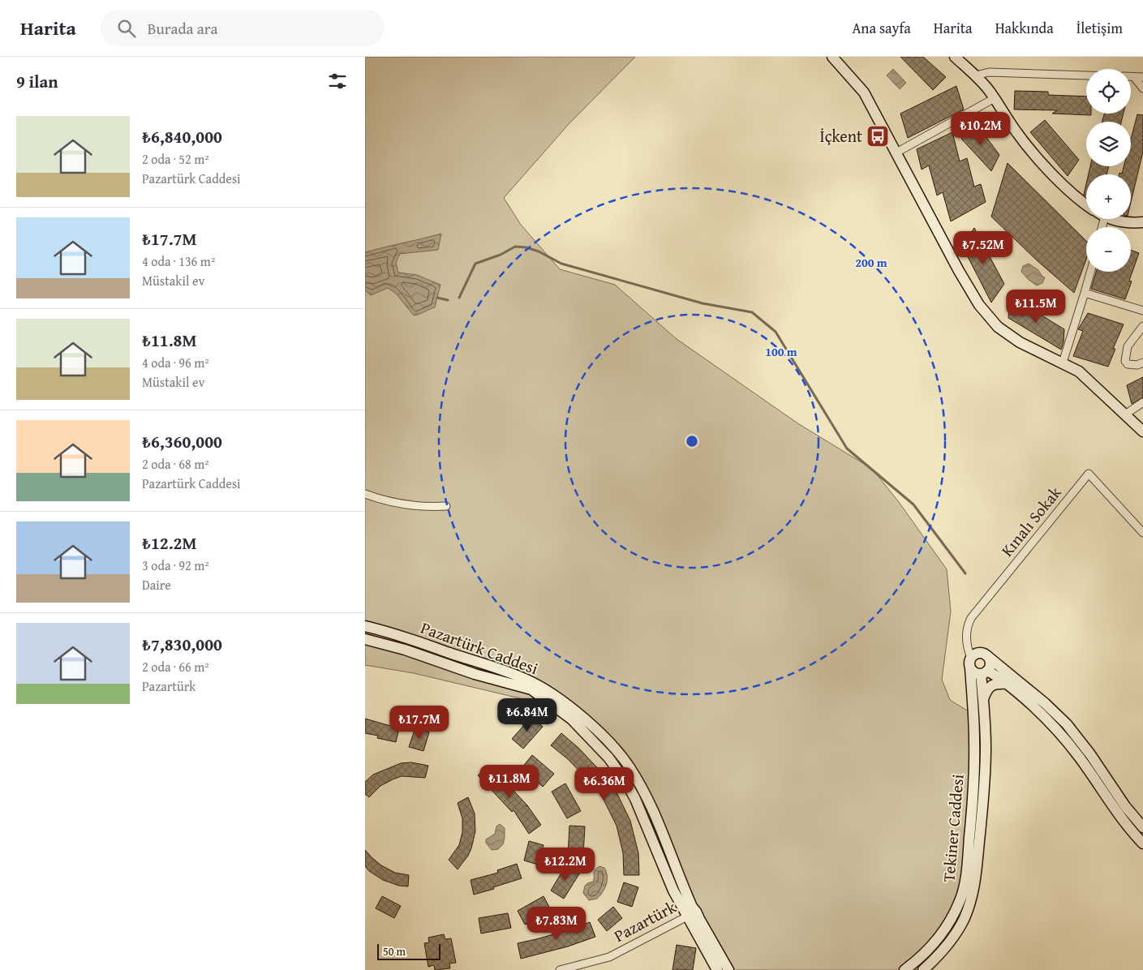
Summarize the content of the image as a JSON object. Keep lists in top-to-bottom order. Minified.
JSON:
{"streets":{"street":["Kınalı Sokak","Pazartürk Caddesi","Tekiner Caddesi","Pazartürk"]},"crossings":[["Kınalı Sokak","Tekiner Caddesi"],["Pazartürk Caddesi","Pazartürk"]],"places":{"bus stop":["İçkent"]},"scale_bar":"50 m","page":{"header":"Harita","search":"Burada ara","nav":["Ana sayfa","Harita","Hakkında","İletişim"],"heading":"9 ilan","map_buttons":["+","−"],"list":[{"name":"₺6,840,000","note":"2 oda · 52 m² · Pazartürk Caddesi"},{"name":"₺17.7M","note":"4 oda · 136 m² · Müstakil ev"},{"name":"₺11.8M","note":"4 oda · 96 m² · Müstakil ev"},{"name":"₺6,360,000","note":"2 oda · 68 m² · Pazartürk Caddesi"},{"name":"₺12.2M","note":"3 oda · 92 m² · Daire"},{"name":"₺7,830,000","note":"2 oda · 66 m² · Pazartürk"}],"price":["₺10.2M","₺7.52M","₺11.5M","₺6.84M","₺17.7M","₺11.8M","₺6.36M","₺12.2M","₺7.83M"],"scale":"50 m"},"rings":["200 m","100 m"]}
